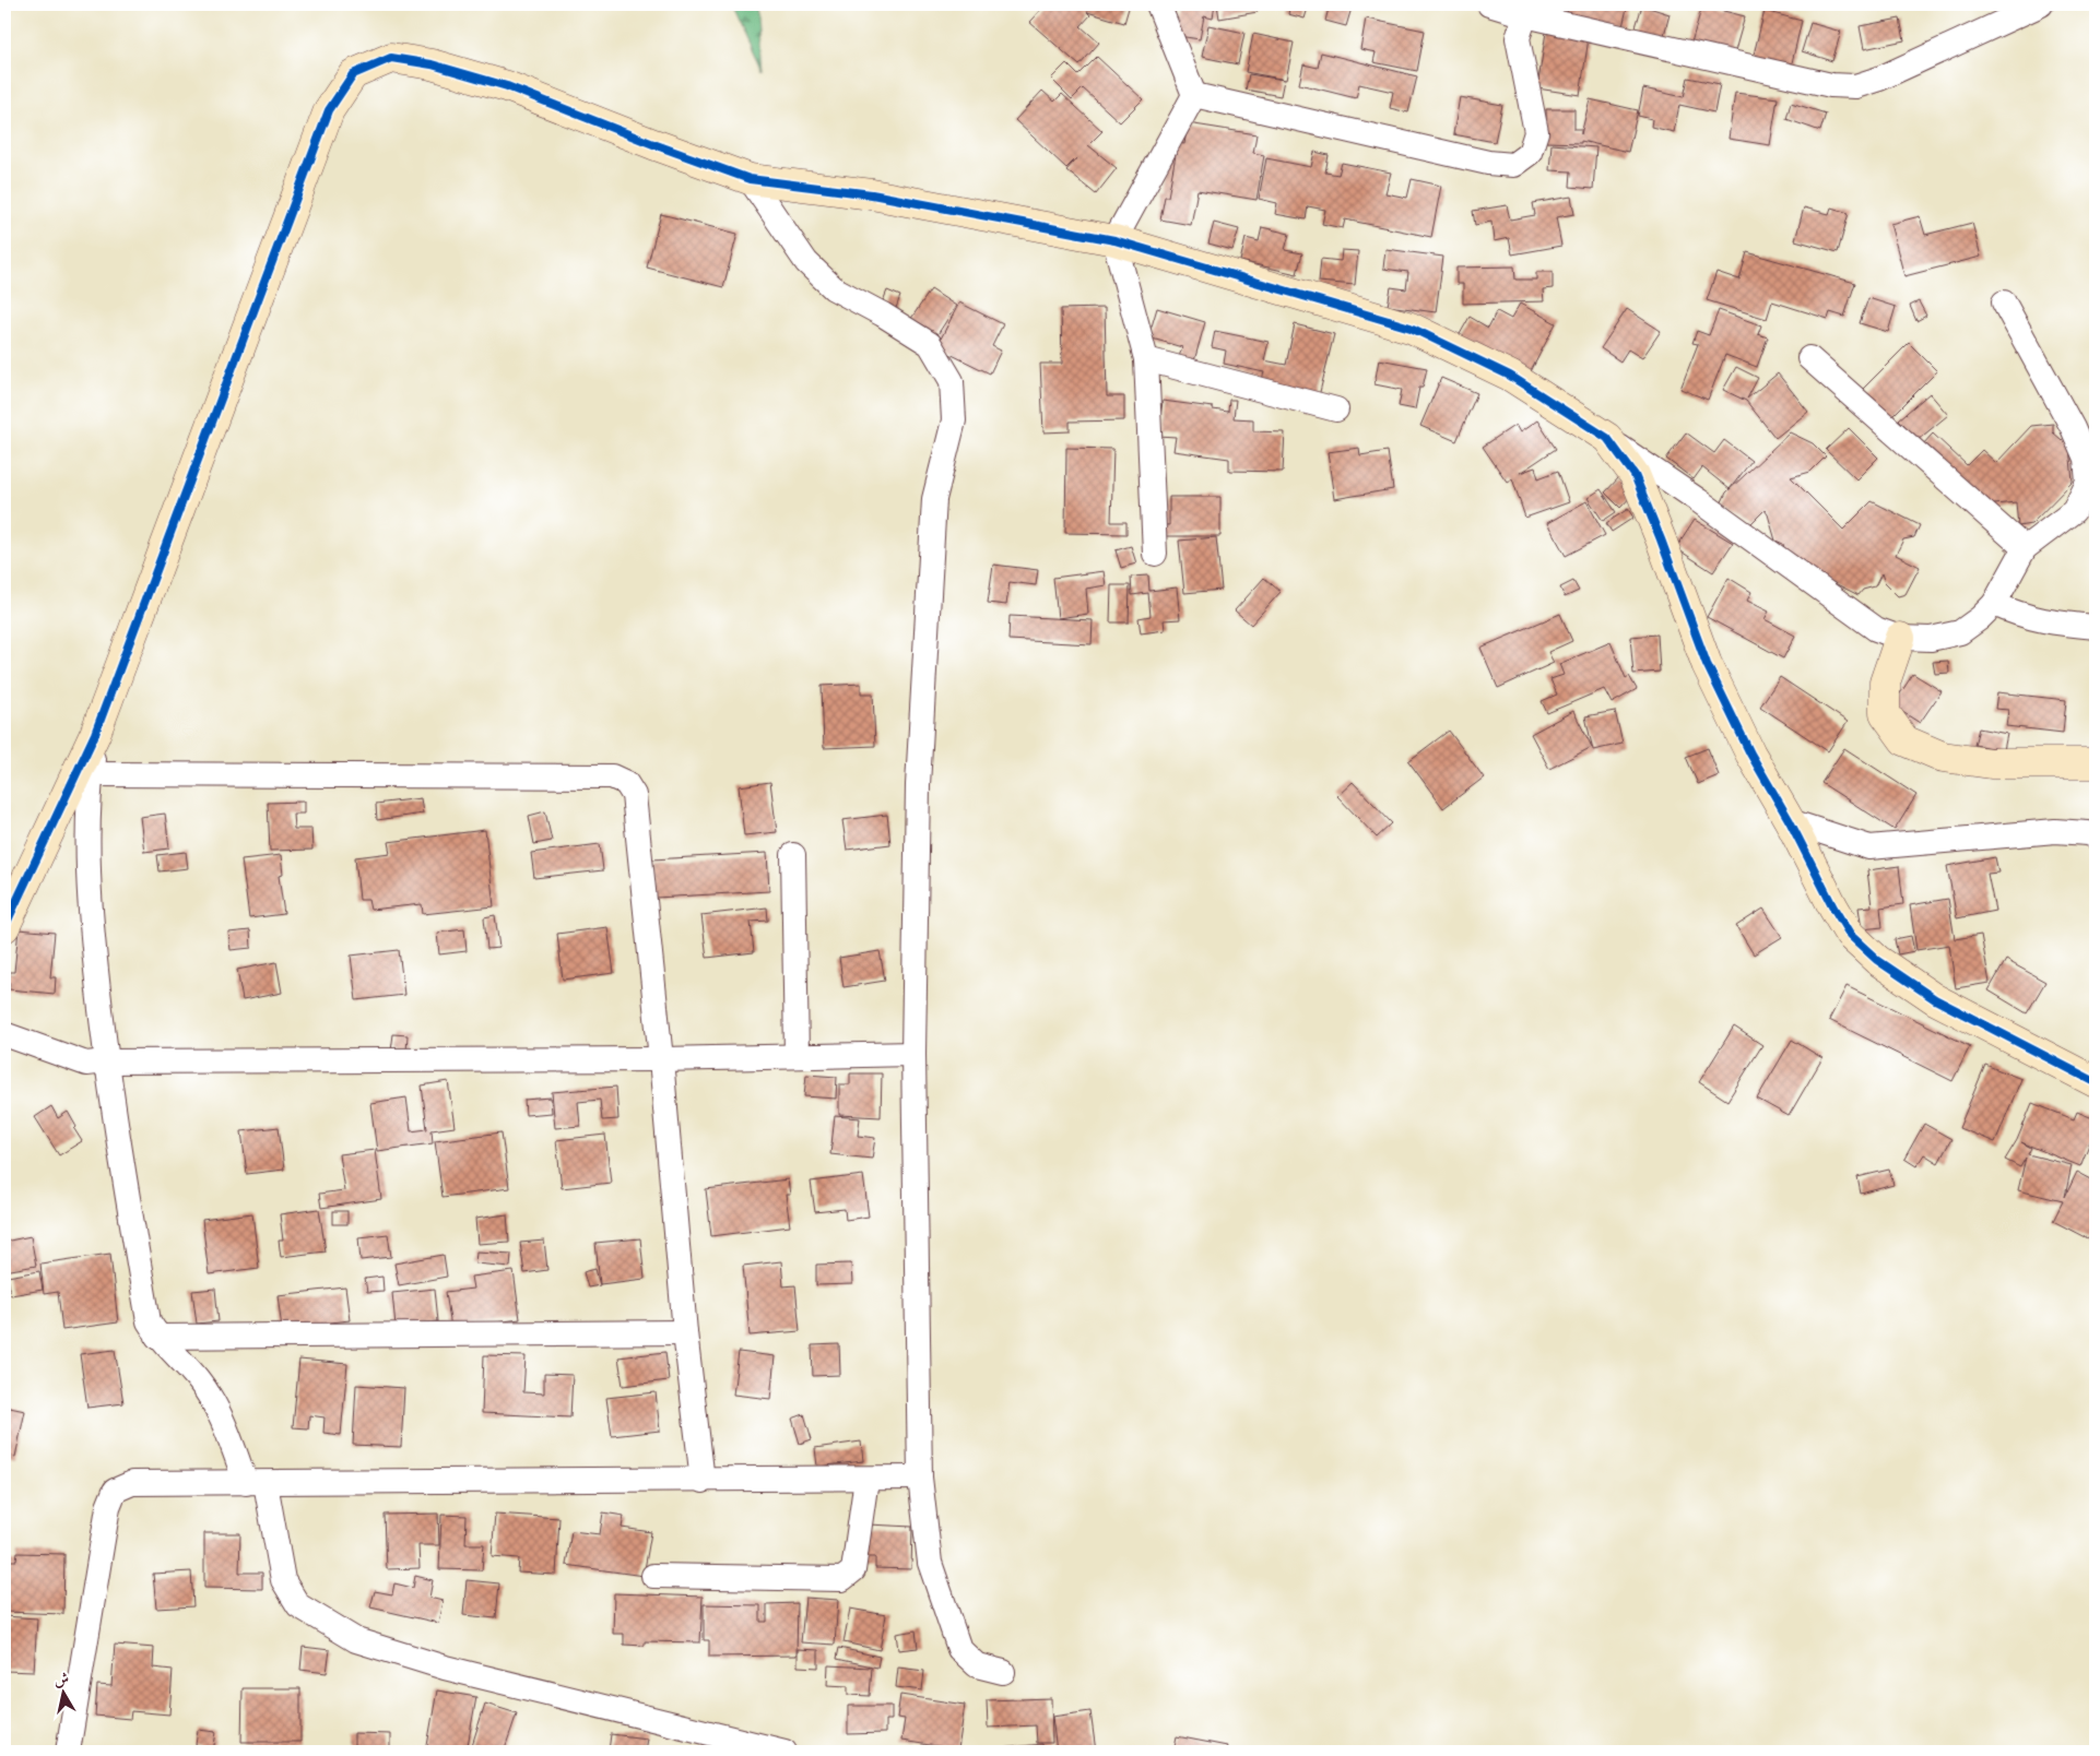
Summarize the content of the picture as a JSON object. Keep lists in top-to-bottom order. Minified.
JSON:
{"north":"top"}
